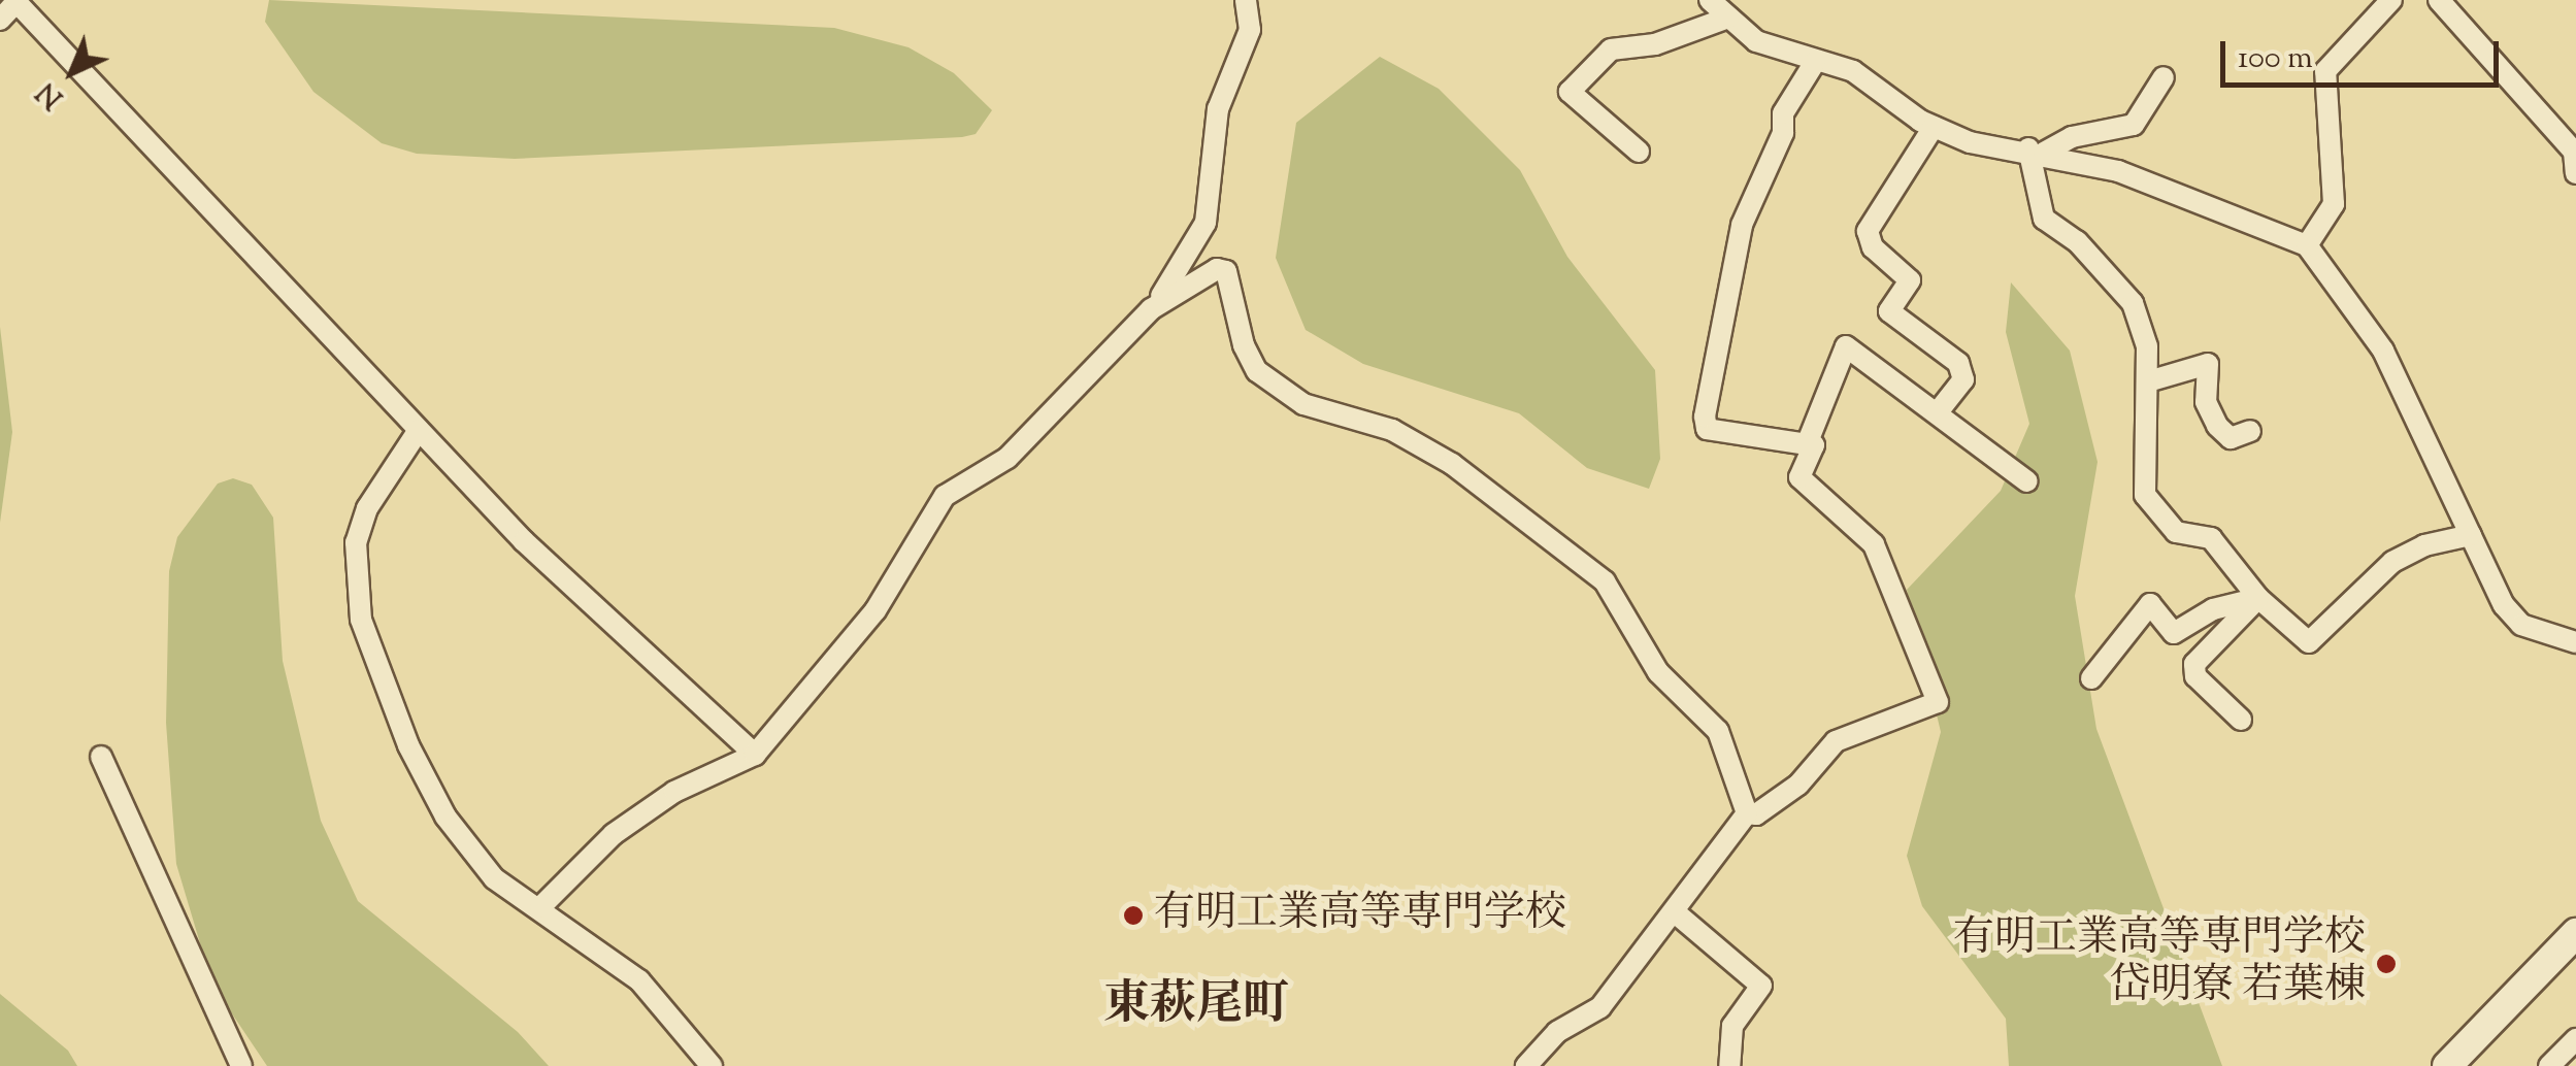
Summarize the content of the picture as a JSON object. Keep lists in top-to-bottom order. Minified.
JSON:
{"districts":["東萩尾町"],"places":["有明工業高等専門学校","有明工業高等専門学校 岱明寮 若葉棟"],"scale_bar":"100 m","north":"bottom left"}
